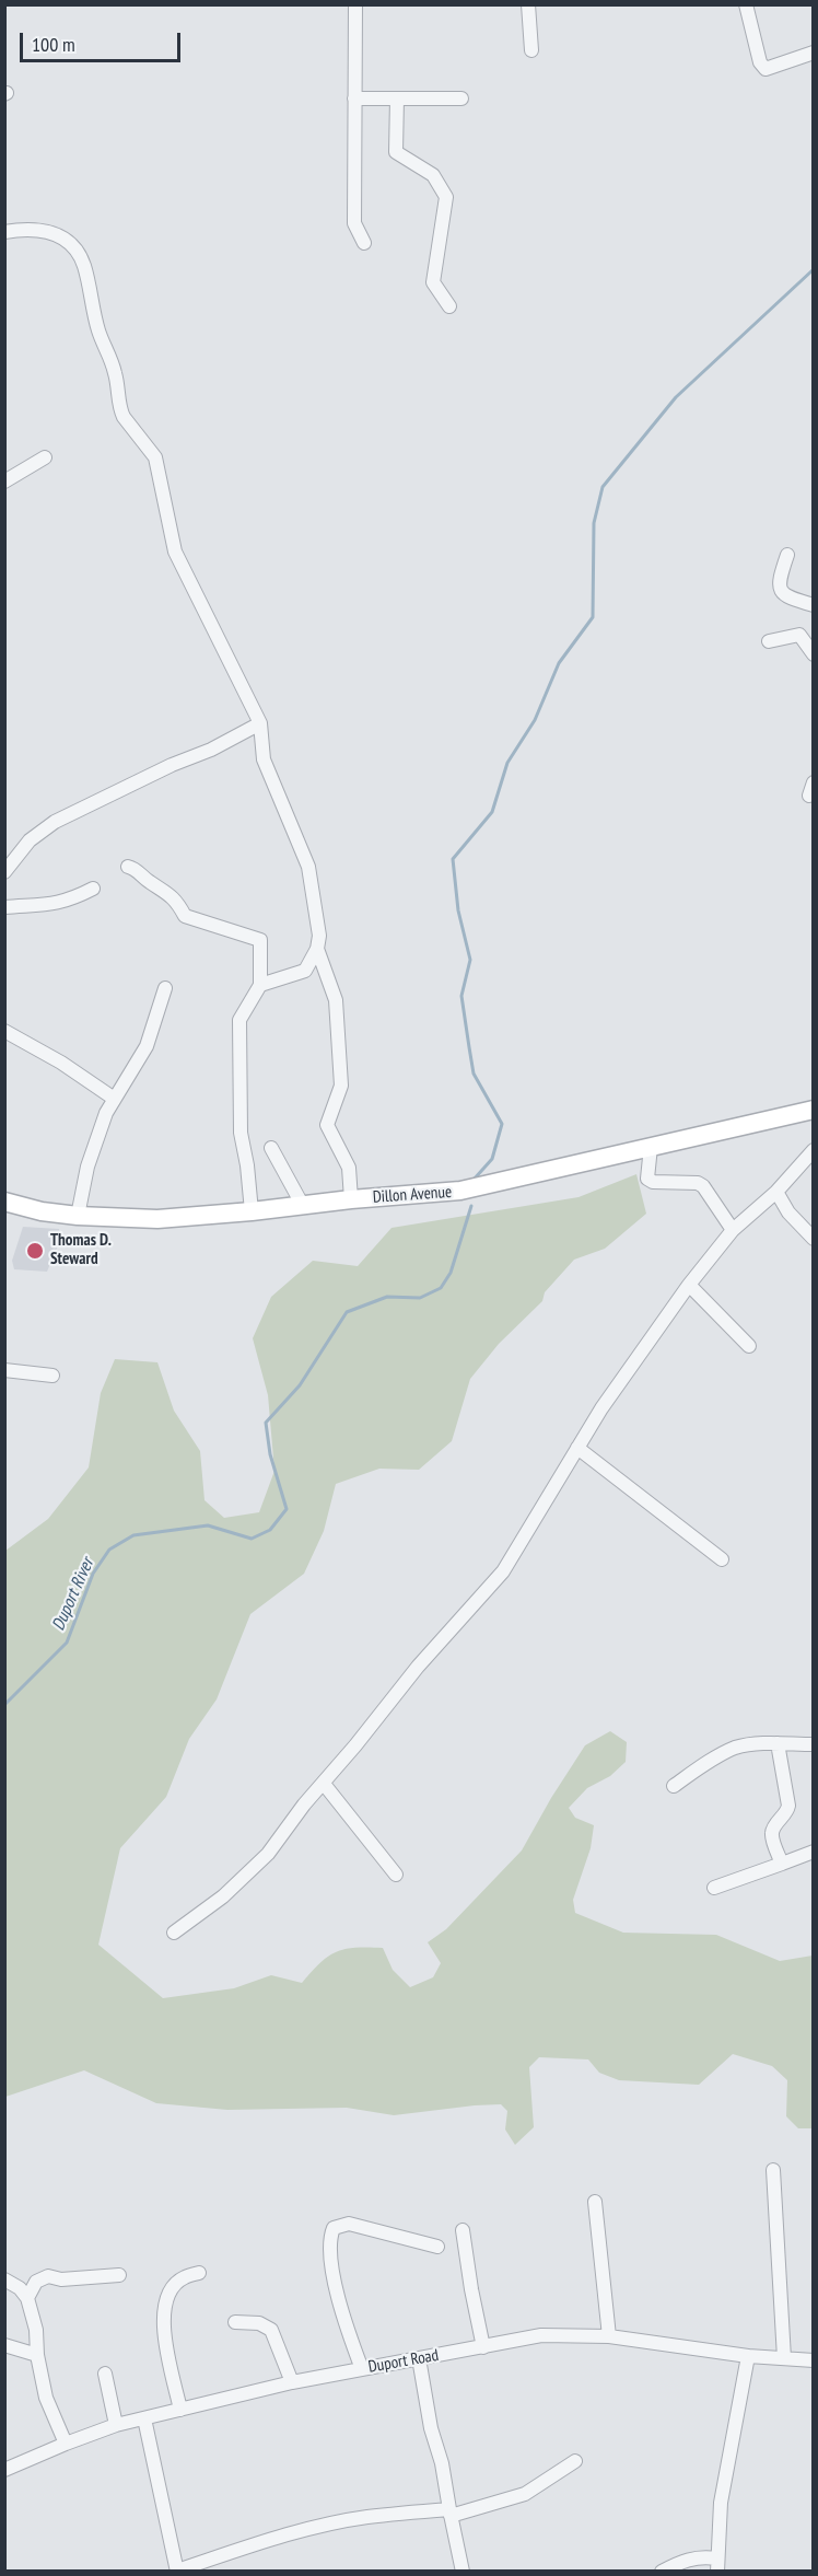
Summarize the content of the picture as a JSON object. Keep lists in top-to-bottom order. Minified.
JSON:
{"streets":{"street":["Dillon Avenue","Duport Road"]},"water":["Duport River"],"places":["Thomas D. Steward"],"scale_bar":"100 m"}
